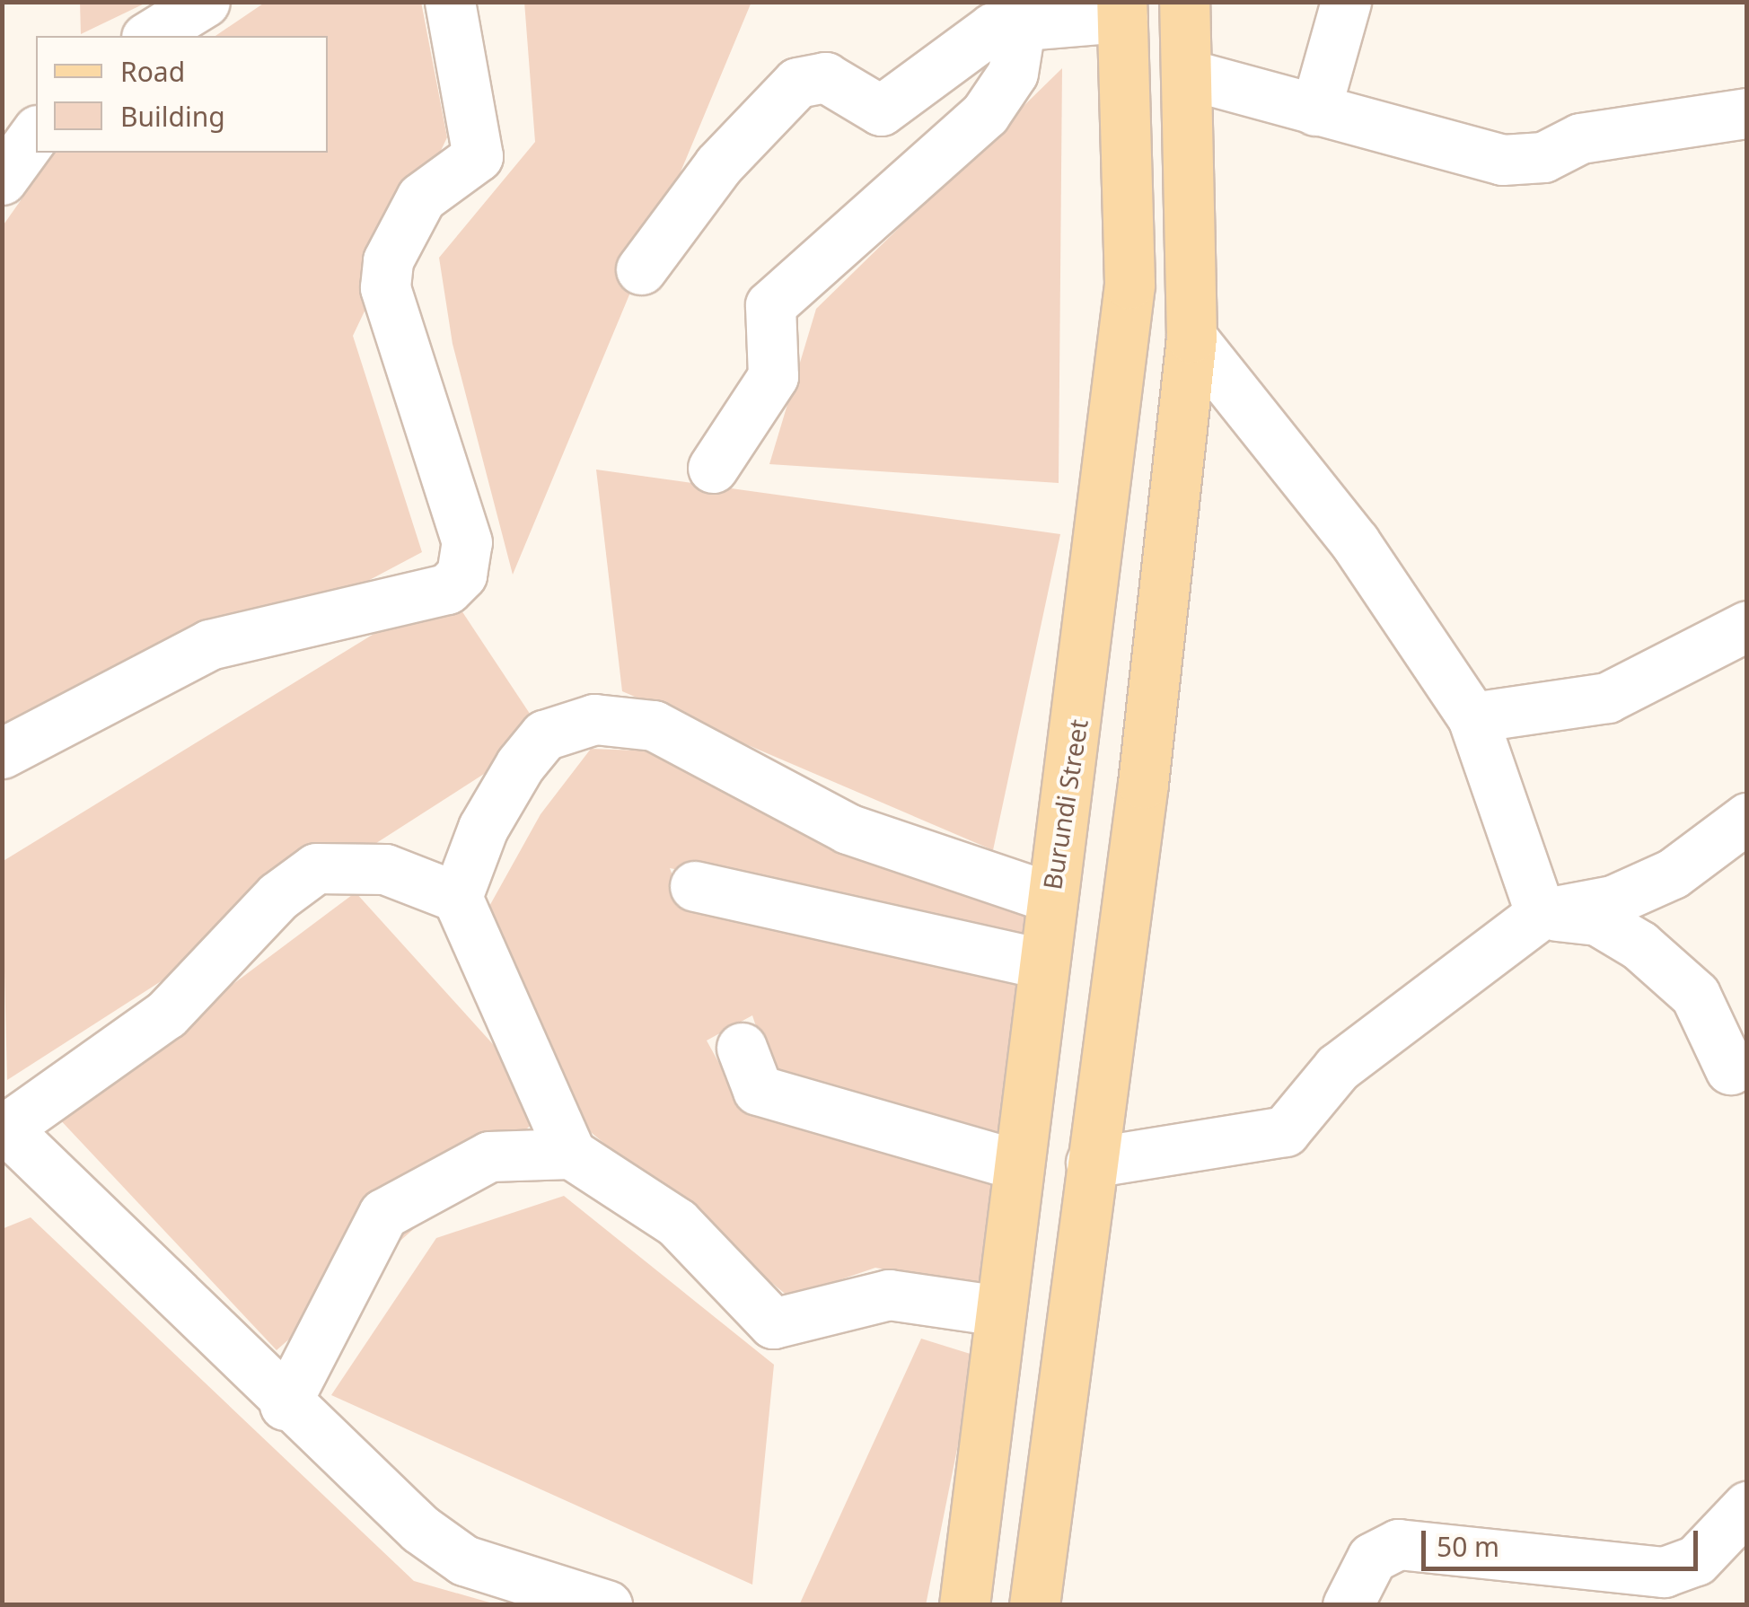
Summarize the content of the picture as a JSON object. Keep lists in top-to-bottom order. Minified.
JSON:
{"streets":{"main road":["Burundi Street"]},"legend":["Road","Building"],"scale_bar":"50 m"}
